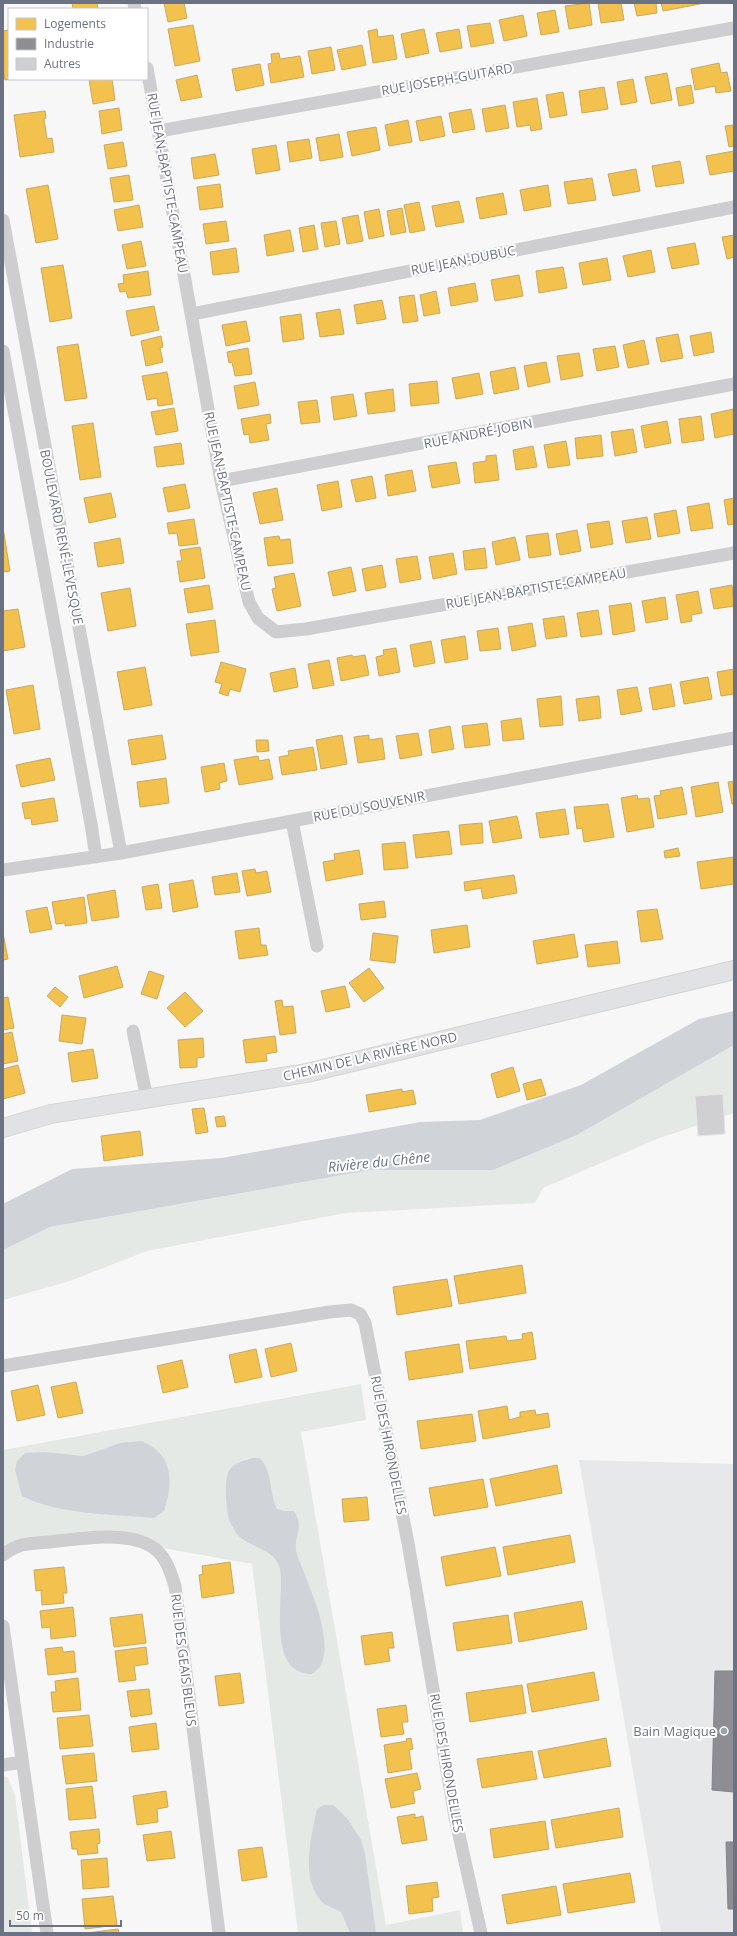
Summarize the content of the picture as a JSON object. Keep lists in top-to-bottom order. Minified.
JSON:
{"streets":{"street":["RUE JOSEPH-GUITARD","RUE JEAN-BAPTISTE-CAMPEAU","RUE JEAN-DUBUC","RUE ANDRÉ-JOBIN","BOULEVARD RENÉ-LEVESQUE","RUE DU SOUVENIR","CHEMIN DE LA RIVIÈRE NORD","RUE DES HIRONDELLES","RUE DES GEAIS BLEUS"]},"crossings":[["RUE JOSEPH-GUITARD","RUE JEAN-BAPTISTE-CAMPEAU"],["RUE JEAN-BAPTISTE-CAMPEAU","RUE JEAN-DUBUC"],["RUE JEAN-BAPTISTE-CAMPEAU","RUE ANDRÉ-JOBIN"],["BOULEVARD RENÉ-LEVESQUE","RUE DU SOUVENIR"]],"water":["Rivière du Chêne"],"places":["Bain Magique"],"legend":["Logements","Industrie","Autres"],"scale_bar":"50 m"}
